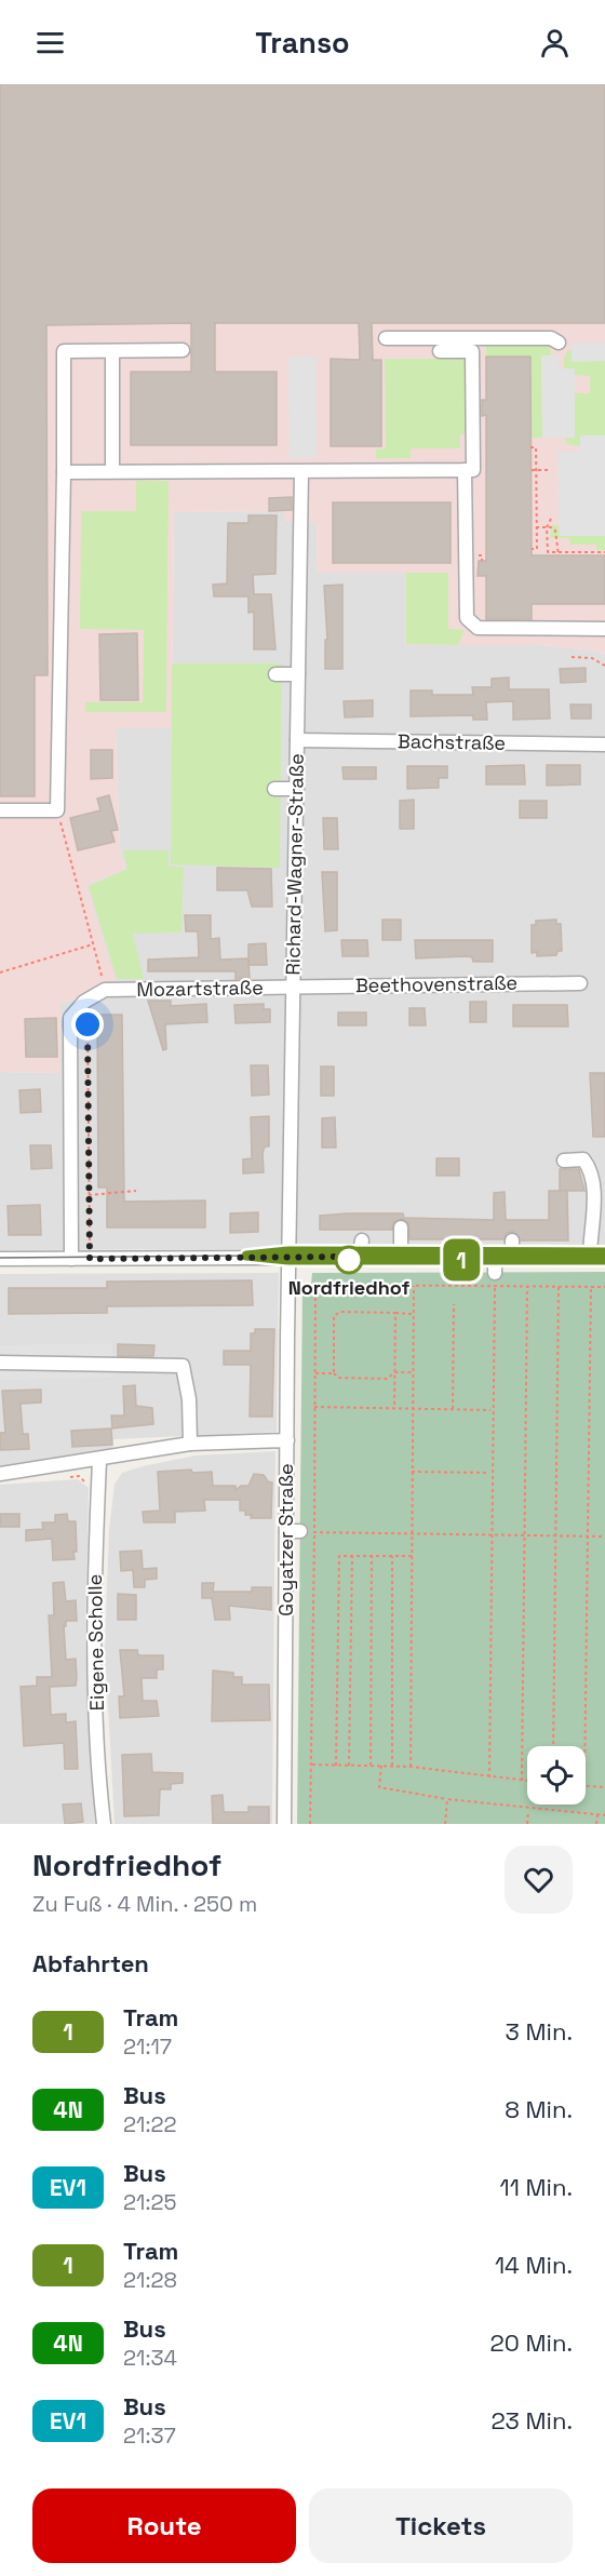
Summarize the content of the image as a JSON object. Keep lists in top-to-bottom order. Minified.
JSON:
{"streets":{"street":["Bachstraße","Richard-Wagner-Straße","Beethovenstraße","Mozartstraße","Goyatzer Straße","Eigene Scholle"]},"crossings":[["Bachstraße","Richard-Wagner-Straße"],["Richard-Wagner-Straße","Beethovenstraße"],["Richard-Wagner-Straße","Mozartstraße"],["Richard-Wagner-Straße","Goyatzer Straße"],["Beethovenstraße","Mozartstraße"]],"places":["Nordfriedhof"],"lines":["tram line 1"],"page":{"header":"Transo","on_map":"1","heading":[["Nordfriedhof","Zu Fuß · 4 Min. · 250 m"],"Abfahrten"],"list":[{"mark":"1","name":"Tram","note":"21:17","value":"3 Min."},{"mark":"4N","name":"Bus","note":"21:22","value":"8 Min."},{"mark":"EV1","name":"Bus","note":"21:25","value":"11 Min."},{"mark":"1","name":"Tram","note":"21:28","value":"14 Min."},{"mark":"4N","name":"Bus","note":"21:34","value":"20 Min."},{"mark":"EV1","name":"Bus","note":"21:37","value":"23 Min."}],"buttons":["Route","Tickets"]}}
